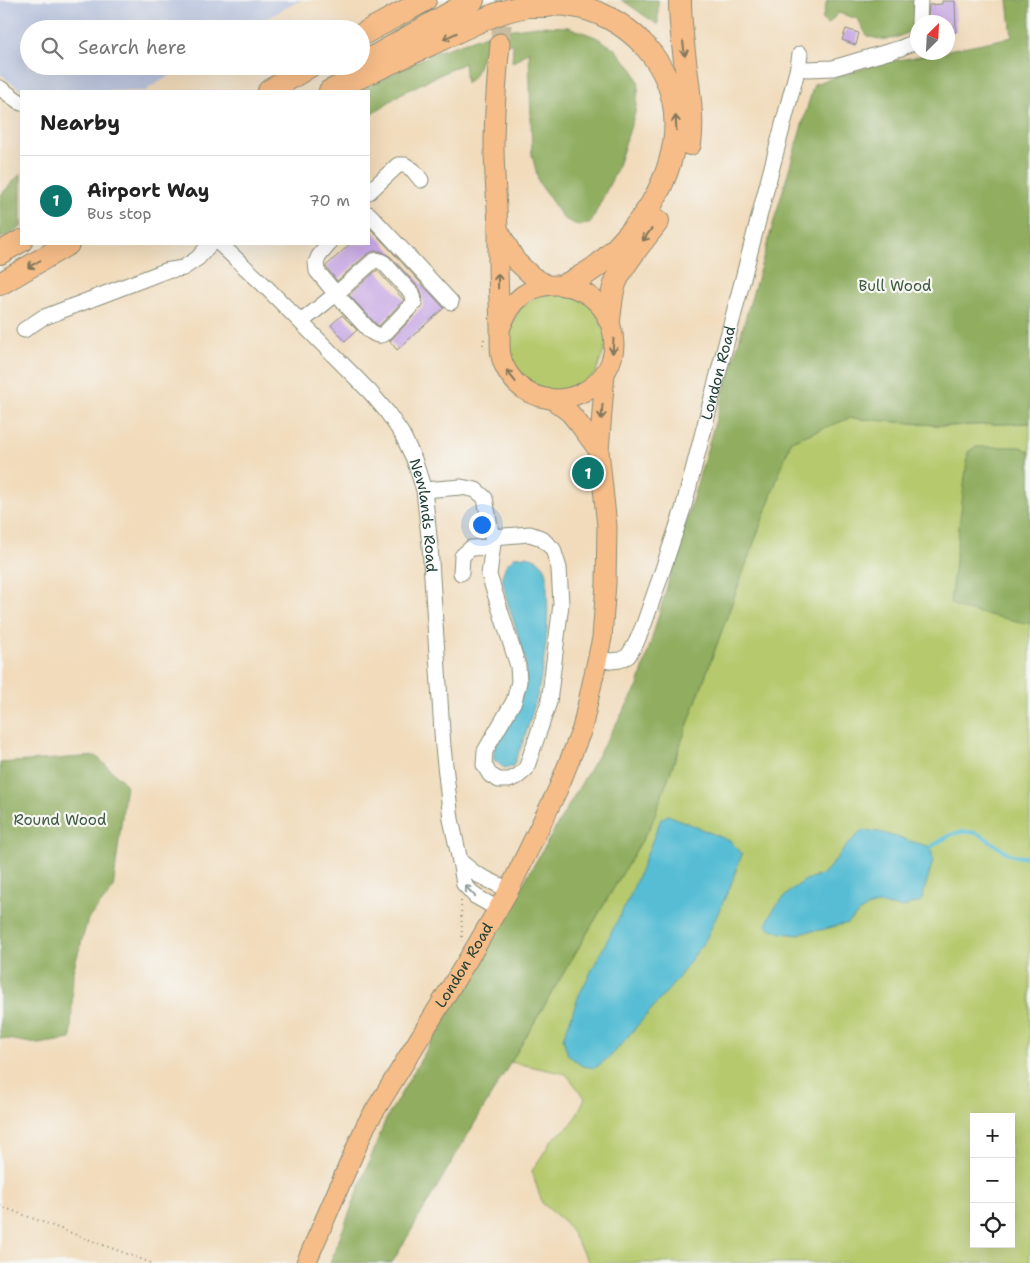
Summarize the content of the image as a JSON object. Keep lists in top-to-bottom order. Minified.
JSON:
{"streets":{"main road":["London Road"],"street":["Newlands Road"]},"parks":["Bull Wood","Round Wood"],"north":"top right","page":{"search":"Search here","heading":"Nearby","list":[{"mark":"1","name":"Airport Way","note":"Bus stop","value":"70 m"}],"pins":"1","map_buttons":["+","−"]}}
